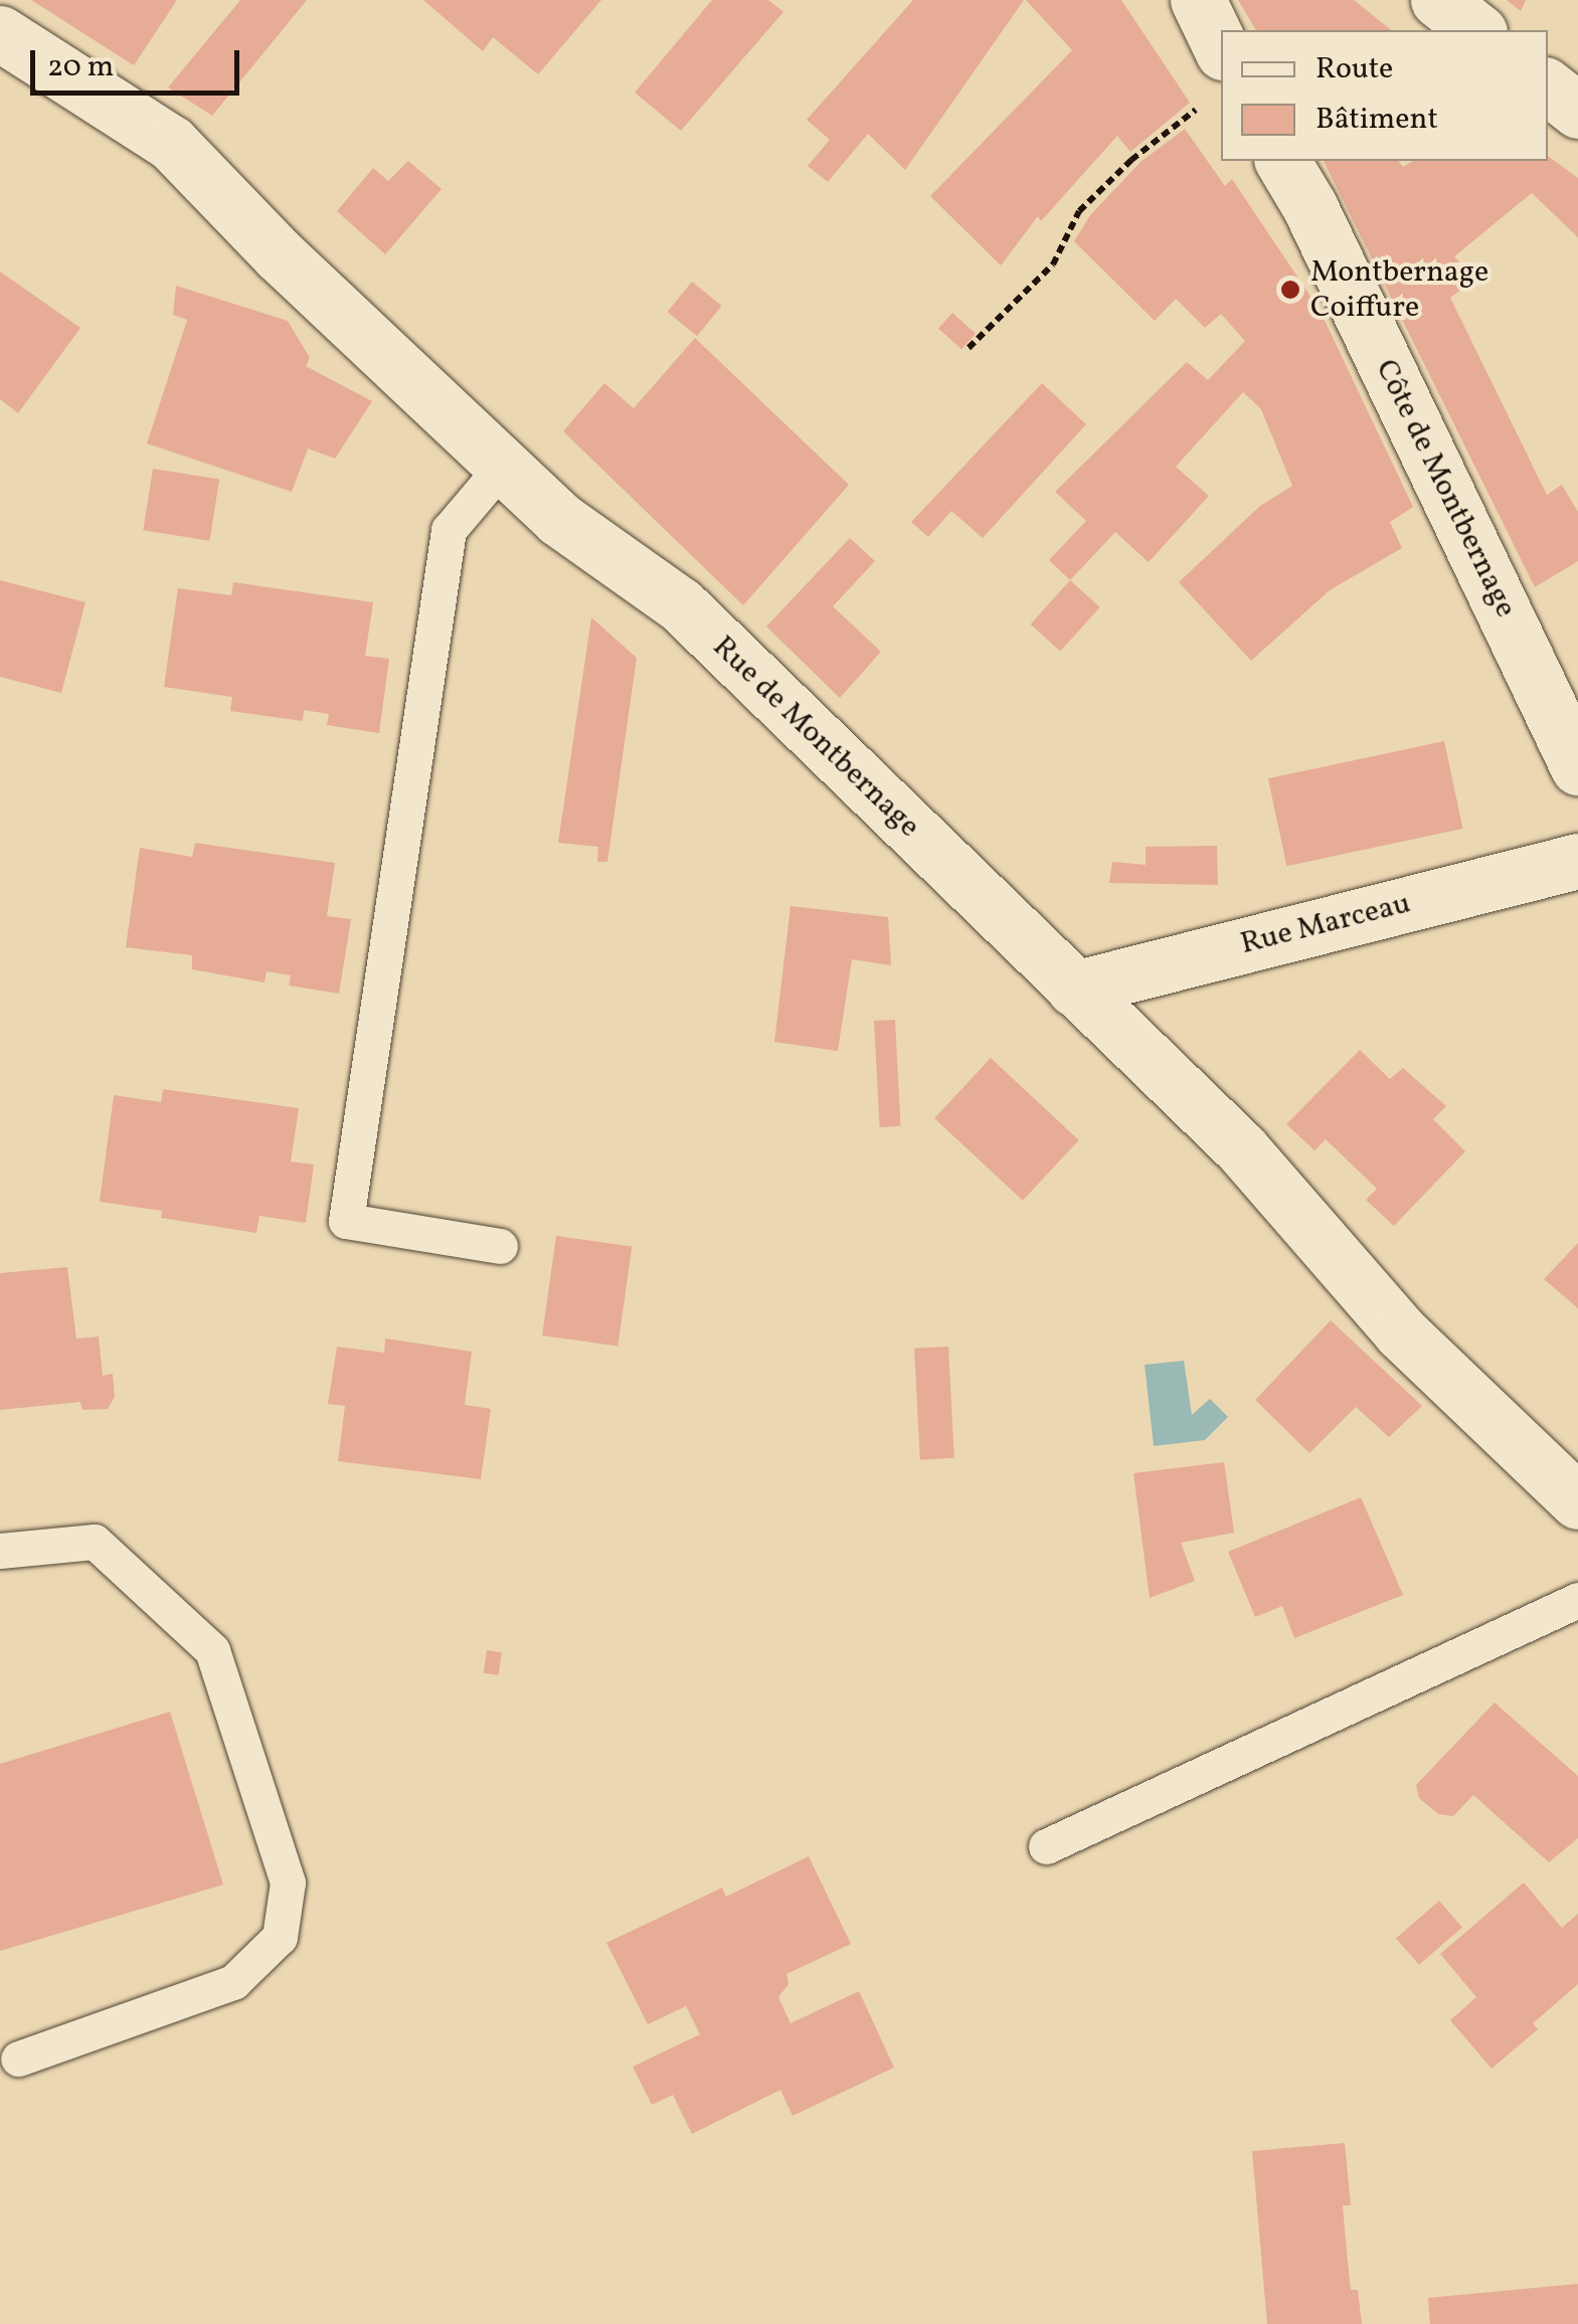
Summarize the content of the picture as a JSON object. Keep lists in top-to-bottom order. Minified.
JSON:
{"streets":{"street":["Côte de Montbernage","Rue de Montbernage","Rue Marceau"]},"crossings":[["Rue de Montbernage","Rue Marceau"]],"places":["Montbernage Coiffure"],"legend":["Route","Bâtiment"],"scale_bar":"20 m"}
